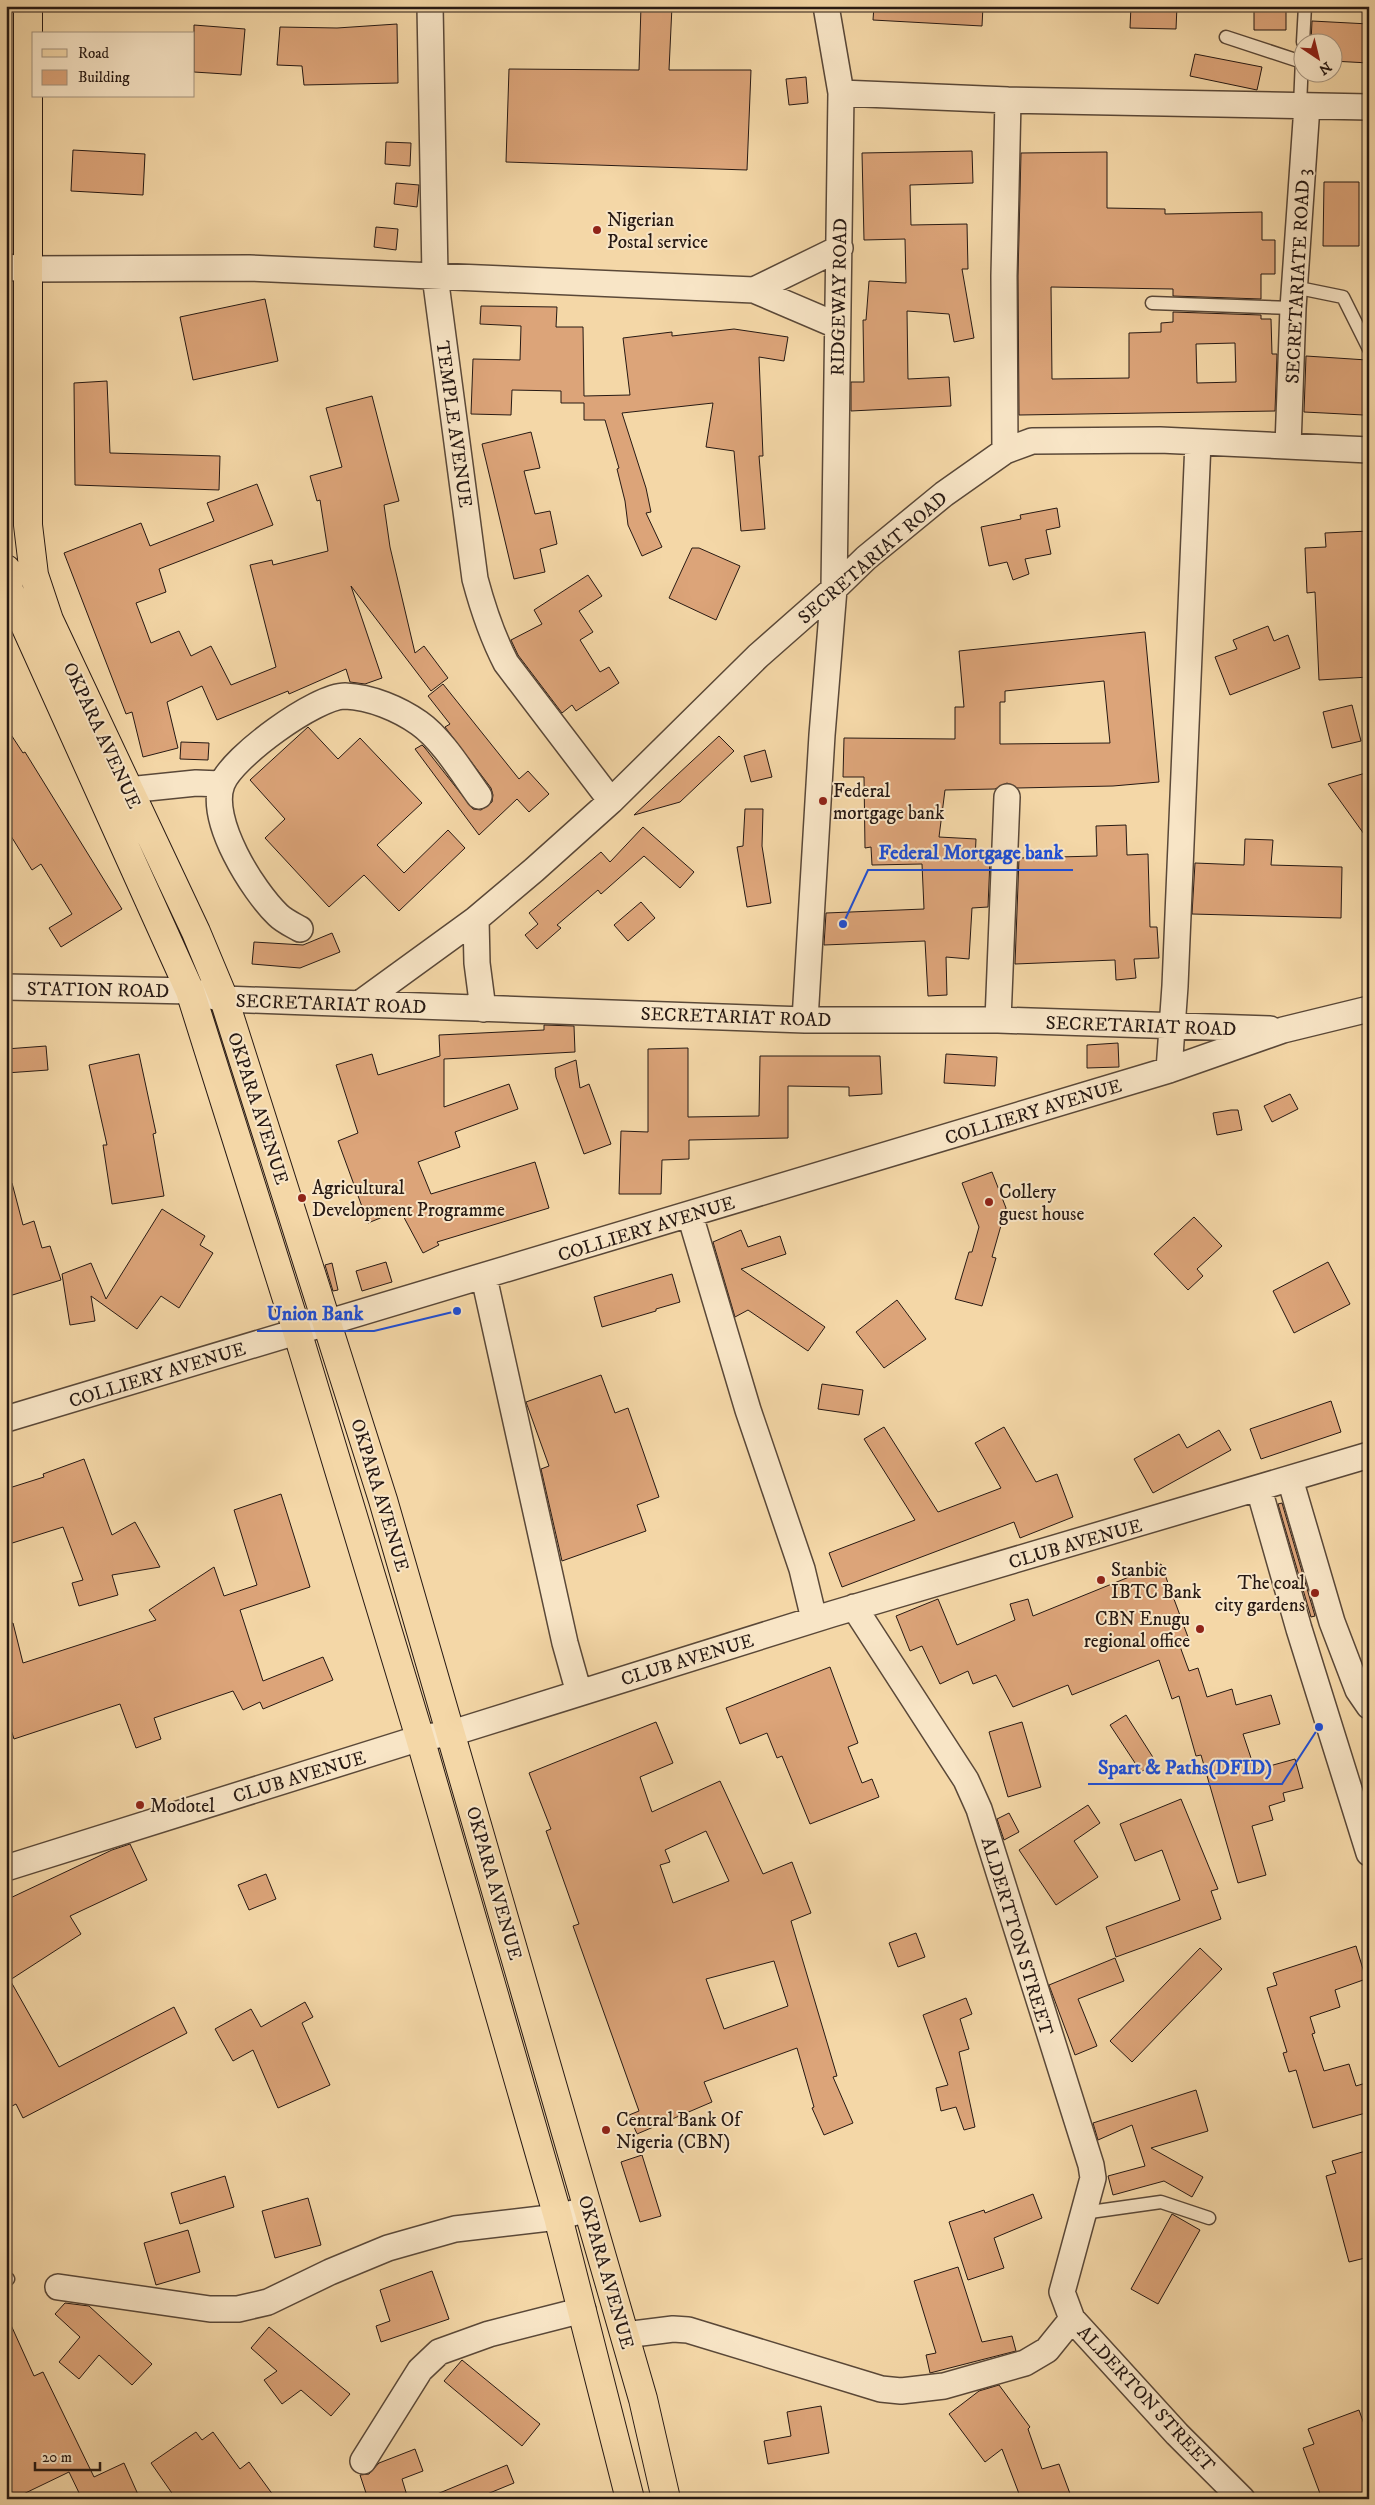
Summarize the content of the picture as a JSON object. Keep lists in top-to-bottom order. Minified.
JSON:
{"streets":{"main road":["OKPARA AVENUE"],"street":["SECRETARIATE ROAD 3","RIDGEWAY ROAD","TEMPLE AVENUE","SECRETARIAT ROAD","STATION ROAD","COLLIERY AVENUE","CLUB AVENUE","ALDERTTON STREET","ALDERTON STREET"]},"crossings":[["SECRETARIATE ROAD 3","SECRETARIAT ROAD"],["RIDGEWAY ROAD","SECRETARIAT ROAD"],["TEMPLE AVENUE","SECRETARIAT ROAD"],["SECRETARIAT ROAD","OKPARA AVENUE"],["SECRETARIAT ROAD","STATION ROAD"],["SECRETARIAT ROAD","COLLIERY AVENUE"],["OKPARA AVENUE","STATION ROAD"],["OKPARA AVENUE","COLLIERY AVENUE"],["OKPARA AVENUE","CLUB AVENUE"],["CLUB AVENUE","ALDERTTON STREET"],["ALDERTTON STREET","ALDERTON STREET"]],"places":["Nigerian Postal service","Federal mortgage bank","Federal Mortgage bank","Agricultural Development Programme","Collery guest house","Union Bank","Stanbic IBTC Bank","The coal city gardens","CBN Enugu regional office","Spart & Paths(DFID)","Modotel","Central Bank Of Nigeria (CBN)"],"legend":["Road","Building"],"scale_bar":"20 m","north":"bottom right"}
